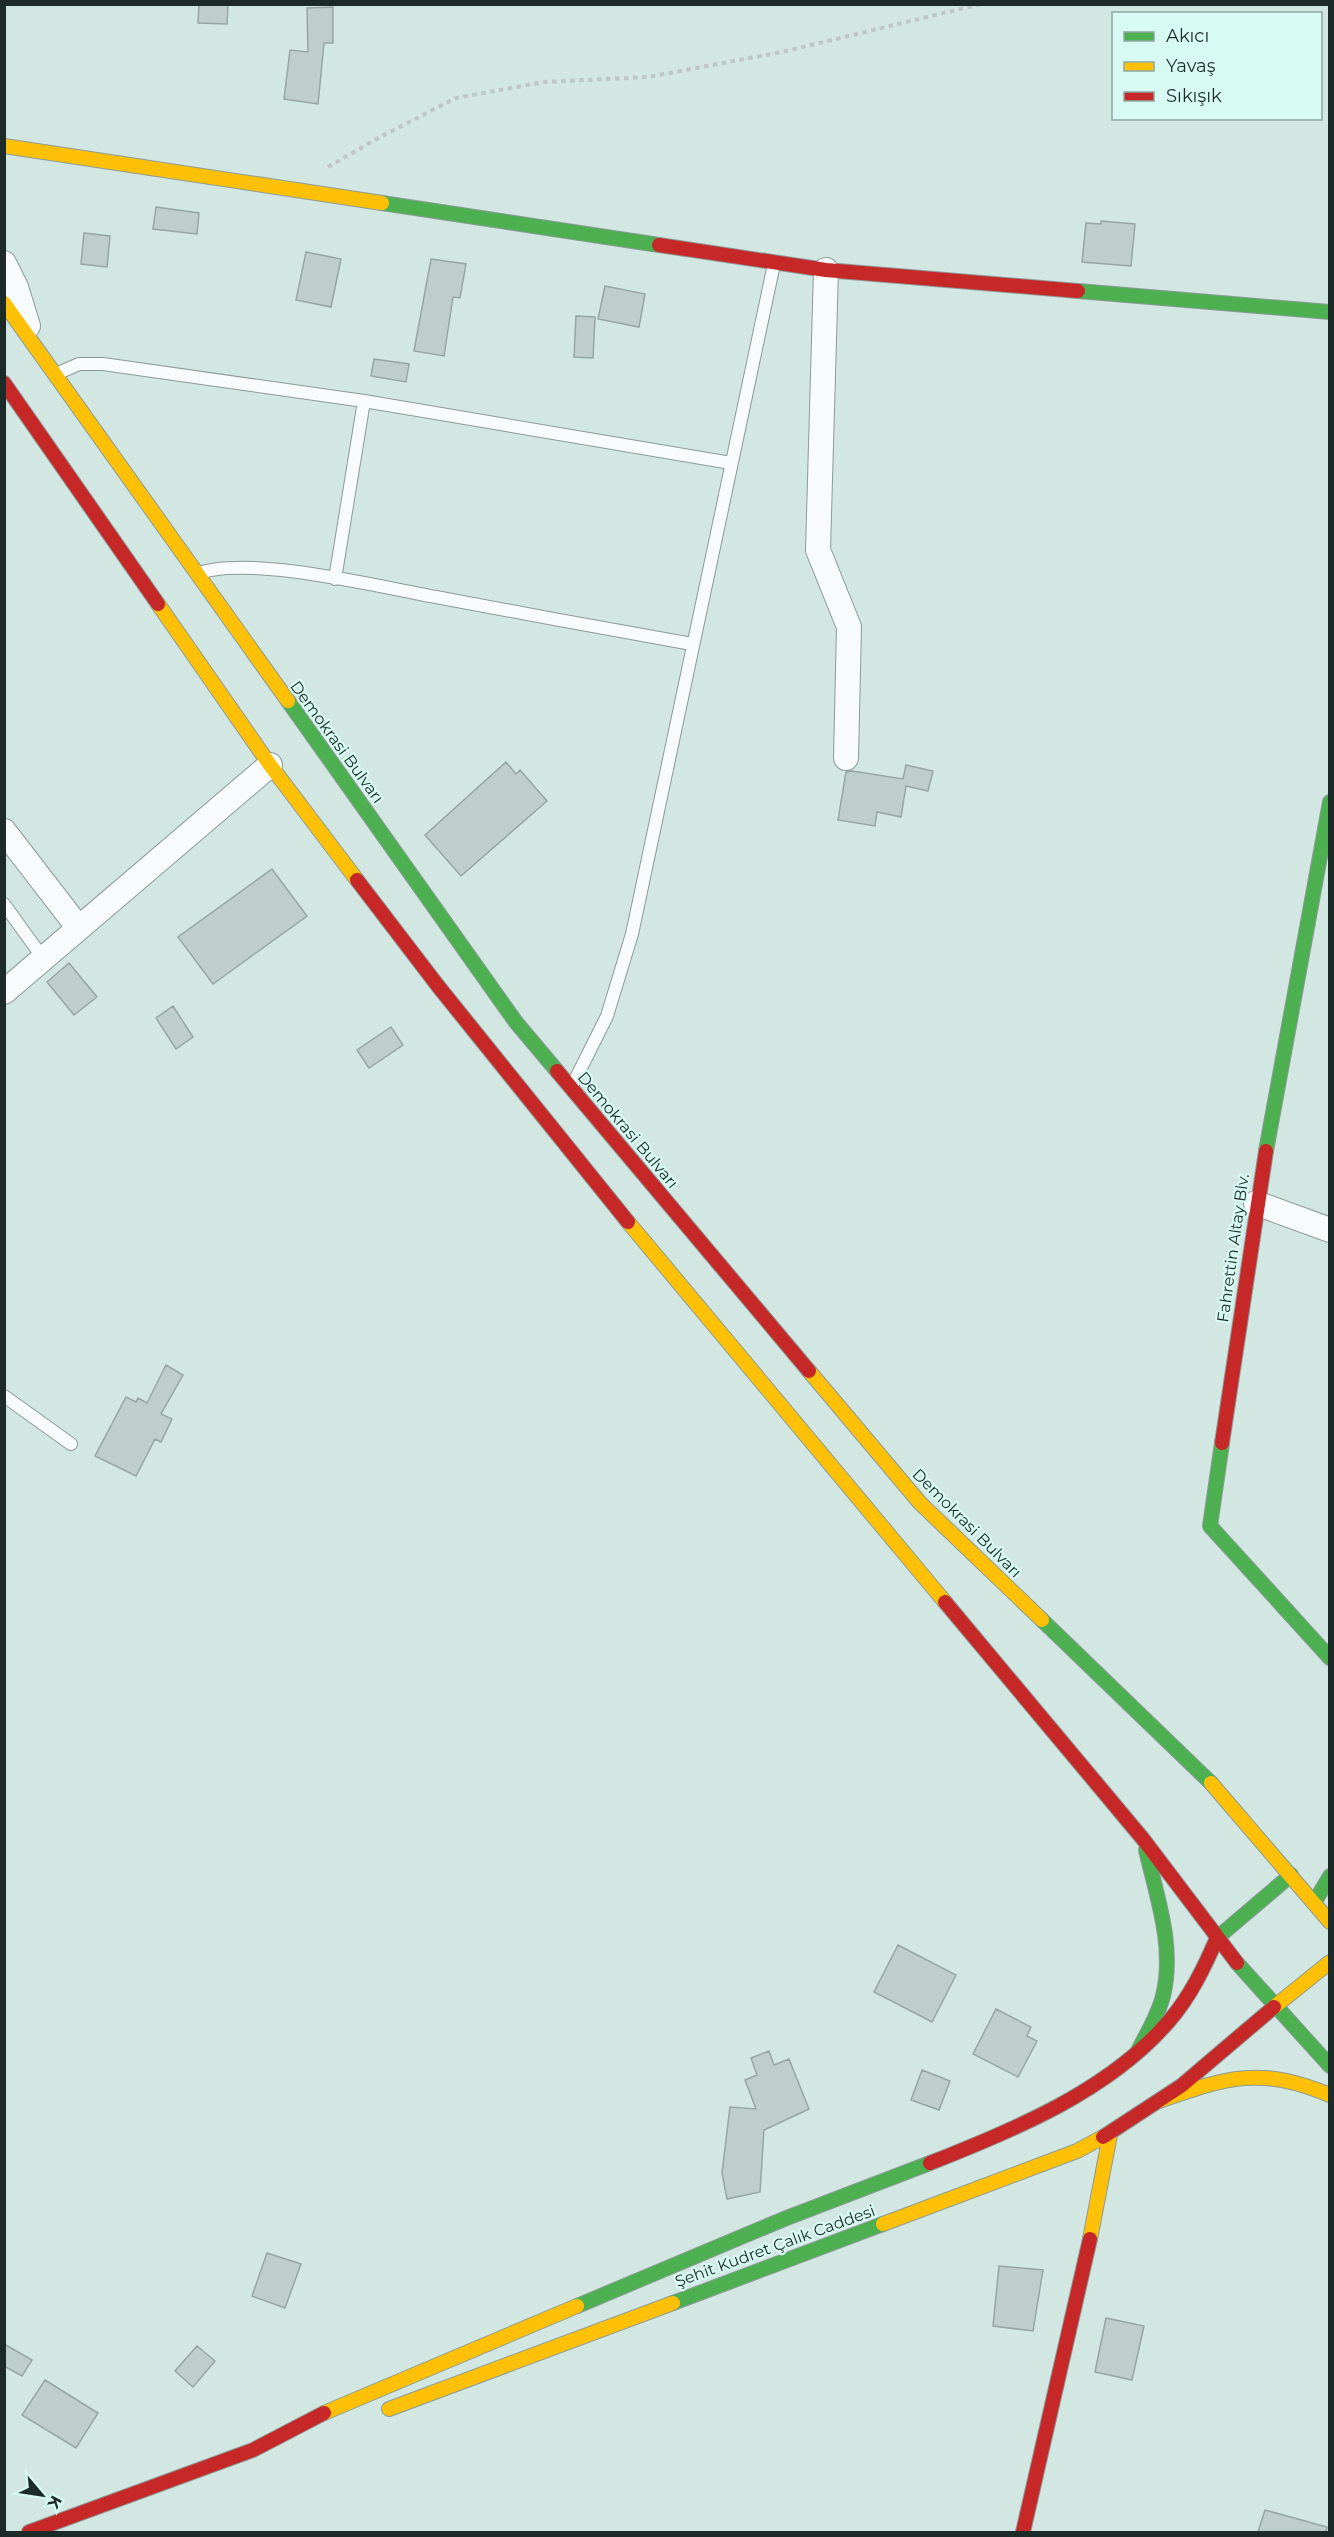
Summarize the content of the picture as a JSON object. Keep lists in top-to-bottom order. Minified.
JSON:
{"streets":{"main road":["Demokrasi Bulvarı","Fahrettin Altay Blv.","Şehit Kudret Çalık Caddesi"]},"legend":["Akıcı","Yavaş","Sıkışık"],"north":"bottom right"}
